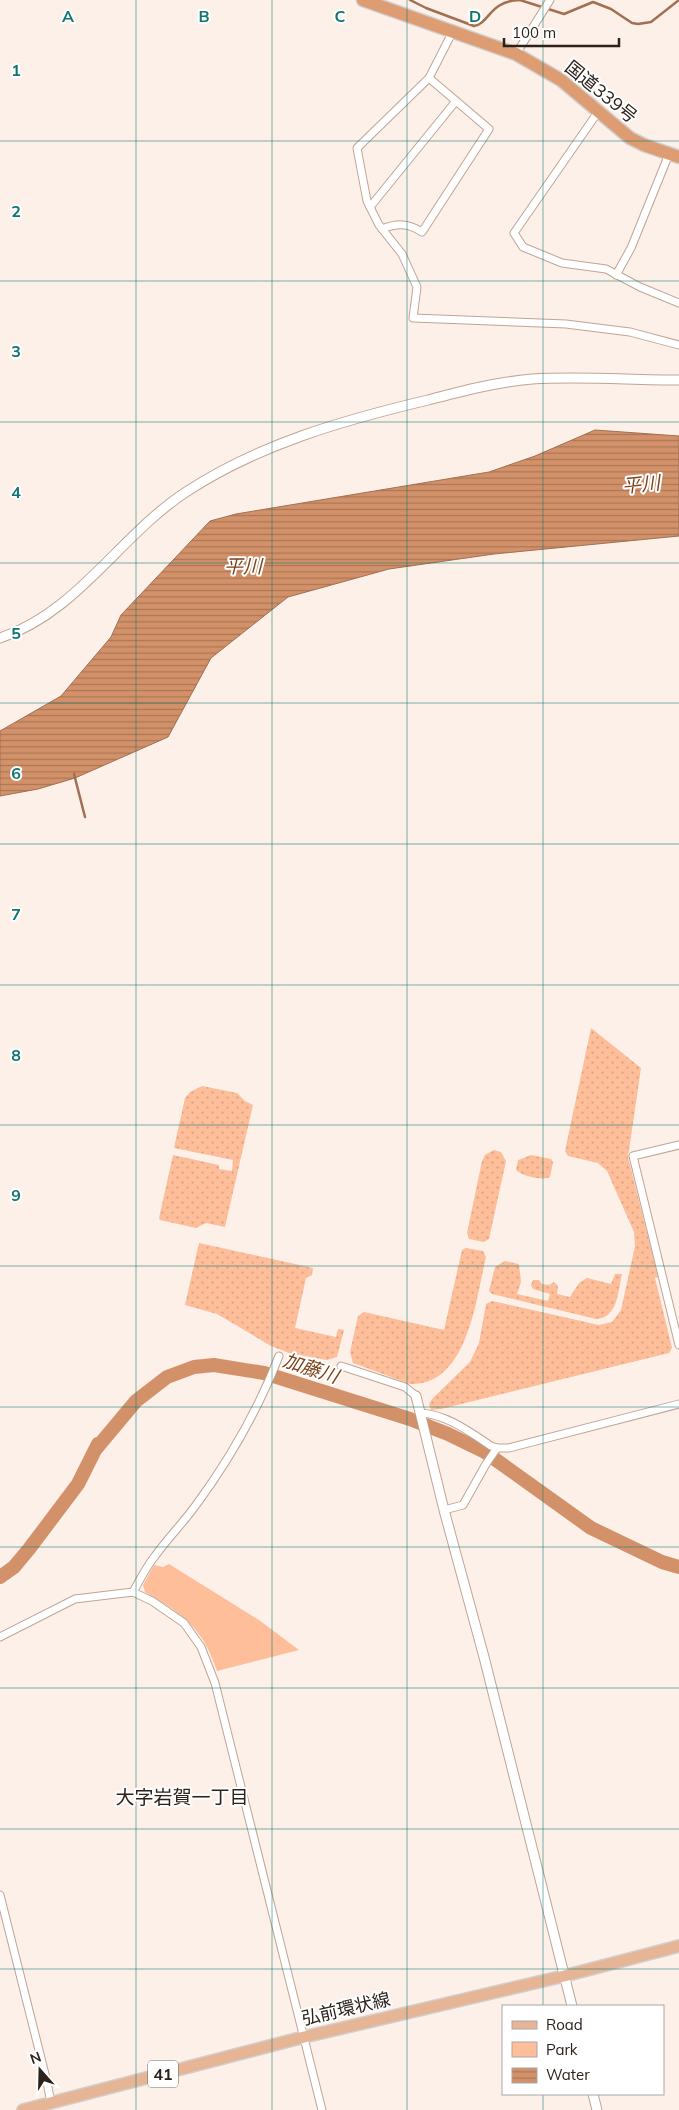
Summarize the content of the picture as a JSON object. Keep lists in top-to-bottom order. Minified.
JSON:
{"streets":{"highway":["国道339号"],"main road":["弘前環状線","41"]},"districts":["大字岩賀一丁目"],"water":["平川","加藤川"],"legend":["Road","Park","Water"],"scale_bar":"100 m","north":"top","grid":{"columns":["A","B","C","D"],"rows":["1","2","3","4","5","6","7","8","9"]}}
